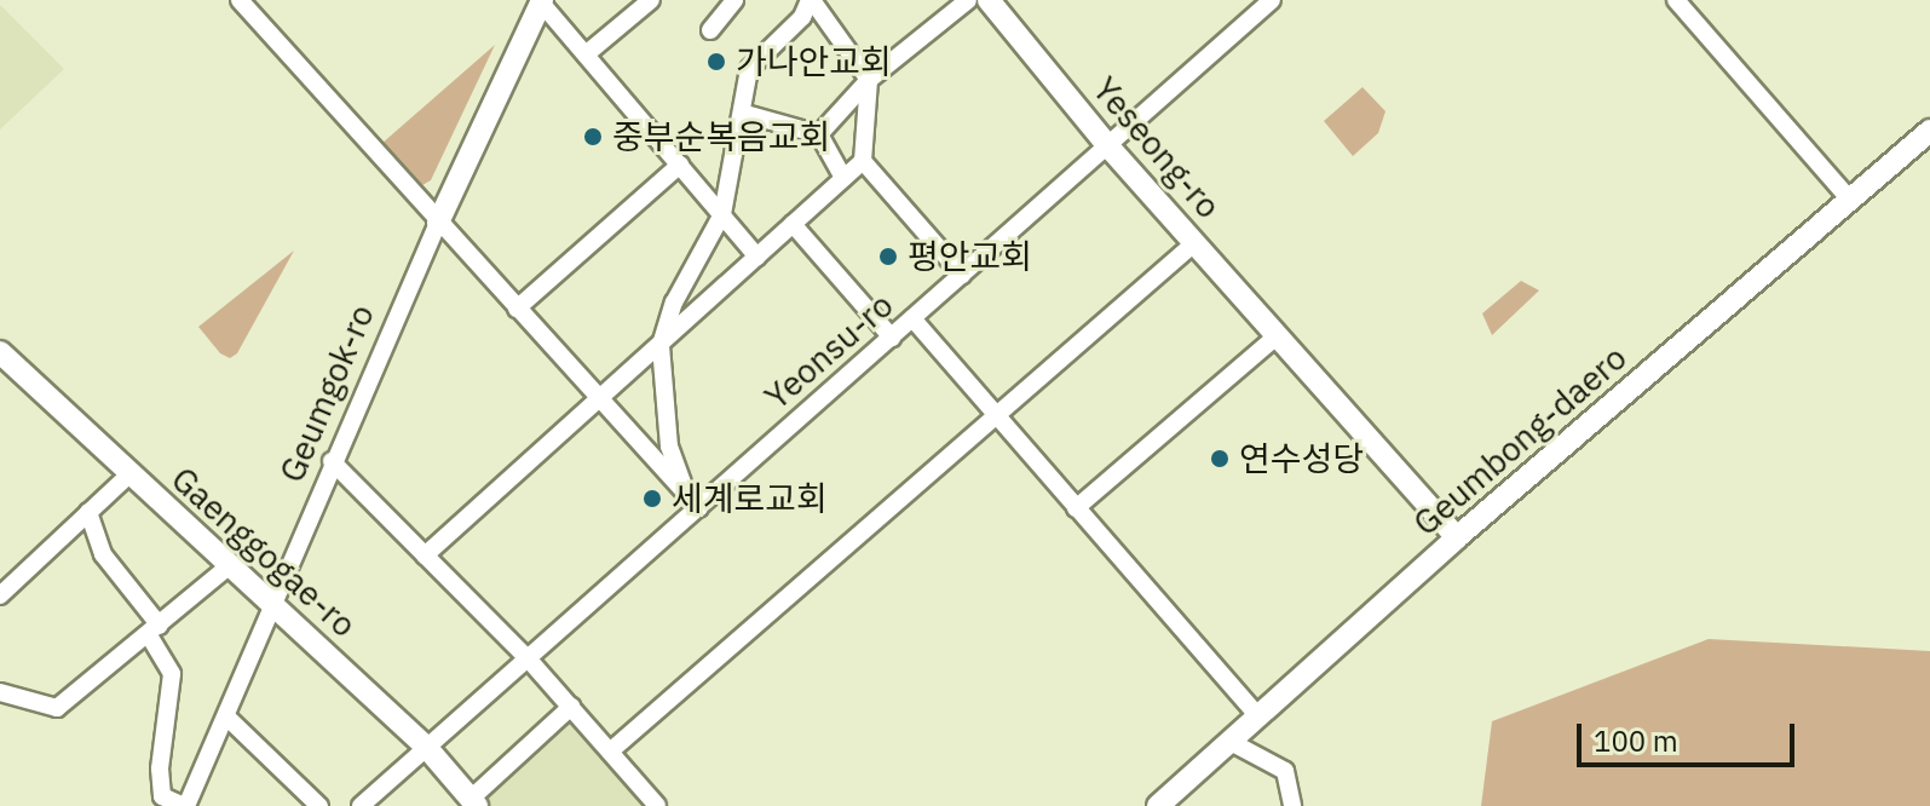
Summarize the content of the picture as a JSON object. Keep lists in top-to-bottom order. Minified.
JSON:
{"streets":{"street":["Yeseong-ro","Yeonsu-ro","Geumgok-ro","Geumbong-daero","Gaenggogae-ro"]},"crossings":[["Yeseong-ro","Yeonsu-ro"],["Yeseong-ro","Geumbong-daero"],["Yeonsu-ro","Gaenggogae-ro"],["Geumgok-ro","Gaenggogae-ro"]],"places":["가나안교회","중부순복음교회","평안교회","연수성당","세계로교회"],"scale_bar":"100 m"}
